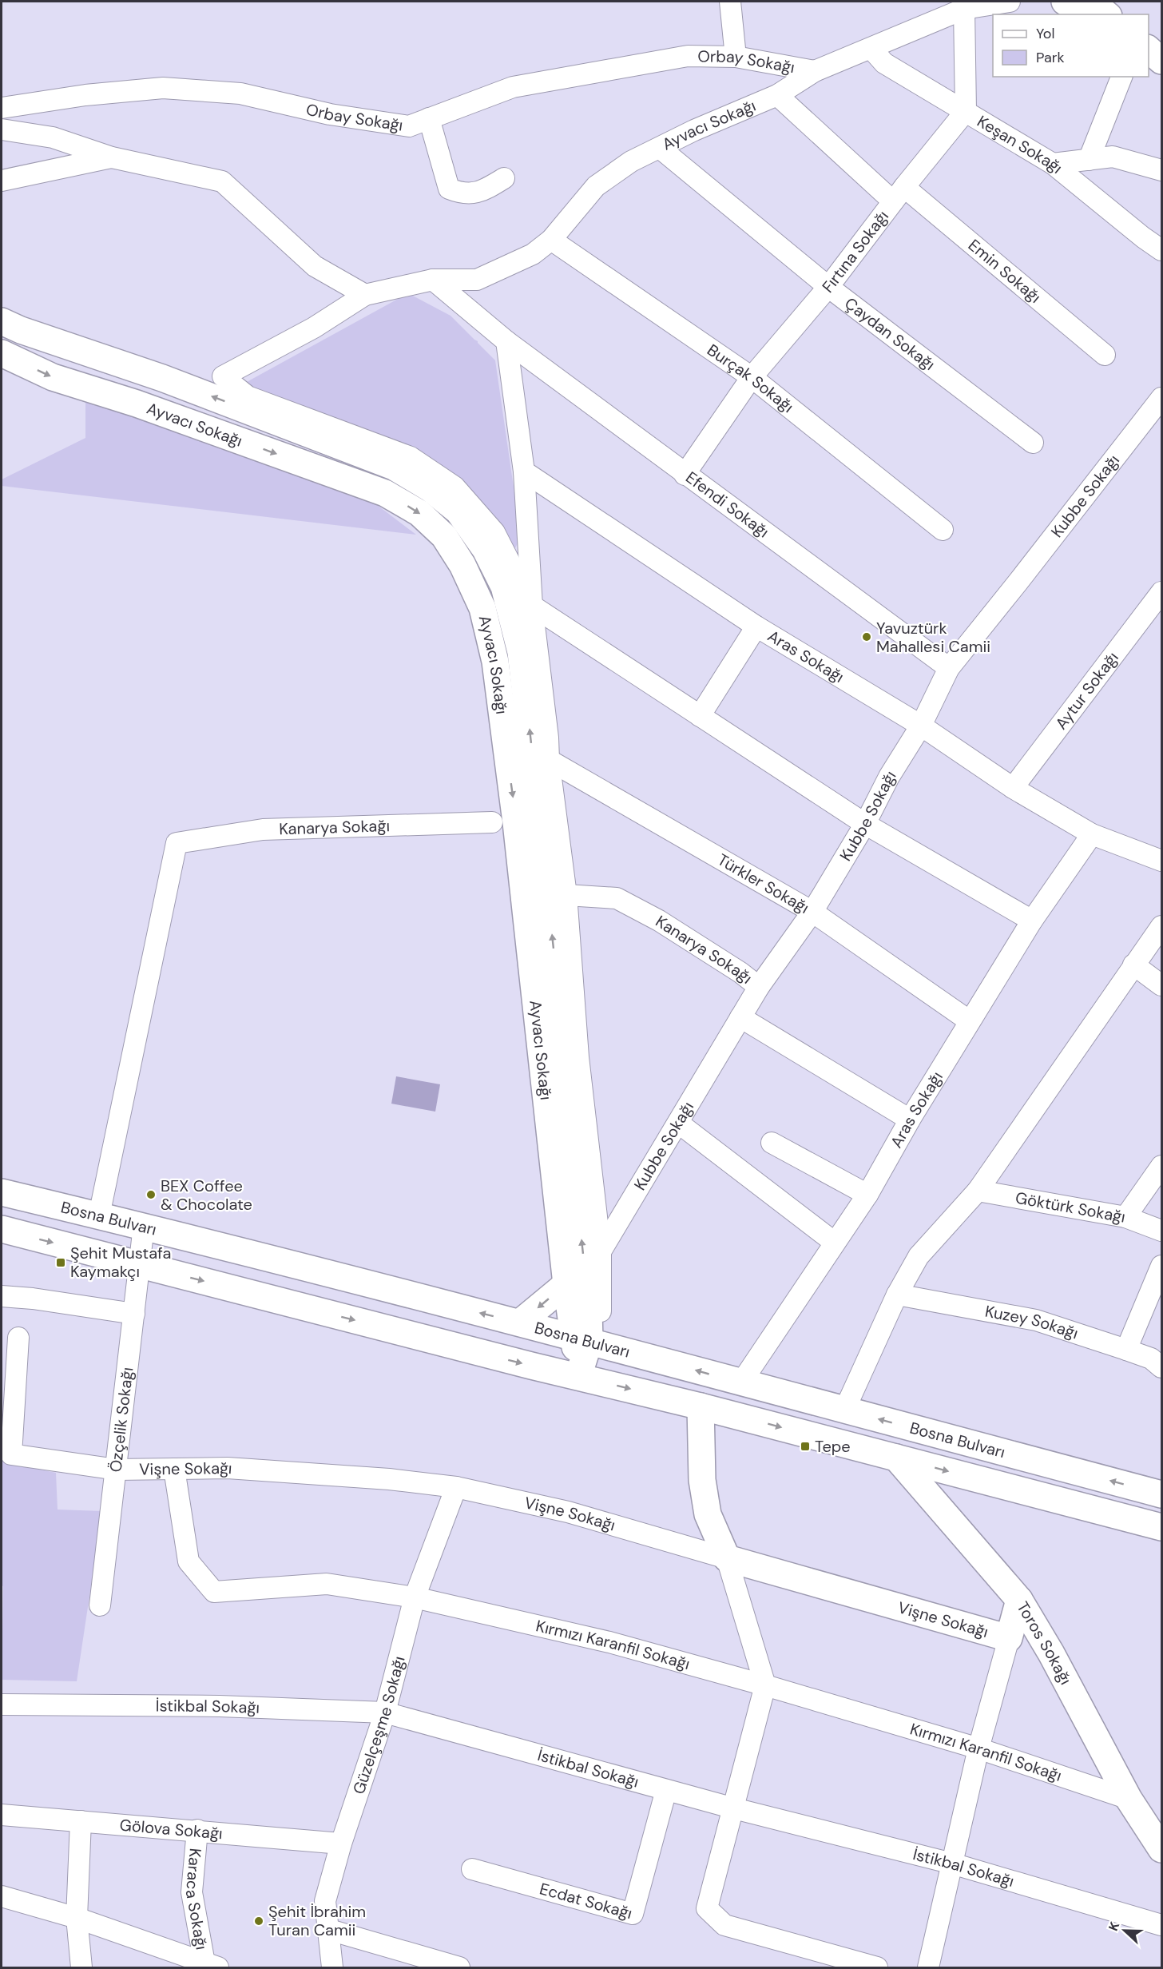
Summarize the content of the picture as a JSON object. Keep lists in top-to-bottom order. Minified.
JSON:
{"streets":{"main road":["Ayvacı Sokağı","Bosna Bulvarı","Vişne Sokağı","Toros Sokağı"],"street":["Orbay Sokağı","Keşan Sokağı","Fırtına Sokağı","Emin Sokağı","Çaydan Sokağı","Burçak Sokağı","Kubbe Sokağı","Efendi Sokağı","Aras Sokağı","Aytur Sokağı","Kanarya Sokağı","Türkler Sokağı","Göktürk Sokağı","Kuzey Sokağı","Özçelik Sokağı","Kırmızı Karanfil Sokağı","İstikbal Sokağı","Güzelçeşme Sokağı","Gölova Sokağı","Ecdat Sokağı","Karaca Sokağı"]},"crossings":[["Orbay Sokağı","Ayvacı Sokağı"],["Ayvacı Sokağı","Keşan Sokağı"],["Ayvacı Sokağı","Emin Sokağı"],["Ayvacı Sokağı","Çaydan Sokağı"],["Ayvacı Sokağı","Burçak Sokağı"],["Ayvacı Sokağı","Bosna Bulvarı"],["Keşan Sokağı","Fırtına Sokağı"],["Fırtına Sokağı","Emin Sokağı"],["Fırtına Sokağı","Çaydan Sokağı"],["Fırtına Sokağı","Burçak Sokağı"],["Fırtına Sokağı","Efendi Sokağı"],["Kubbe Sokağı","Efendi Sokağı"],["Kubbe Sokağı","Aras Sokağı"],["Kubbe Sokağı","Kanarya Sokağı"],["Kubbe Sokağı","Türkler Sokağı"],["Aras Sokağı","Aytur Sokağı"],["Aras Sokağı","Türkler Sokağı"],["Aras Sokağı","Bosna Bulvarı"],["Kanarya Sokağı","Bosna Bulvarı"],["Bosna Bulvarı","Özçelik Sokağı"],["Bosna Bulvarı","Toros Sokağı"],["Özçelik Sokağı","Vişne Sokağı"],["Vişne Sokağı","Kırmızı Karanfil Sokağı"],["Vişne Sokağı","Güzelçeşme Sokağı"],["Toros Sokağı","Kırmızı Karanfil Sokağı"],["Kırmızı Karanfil Sokağı","Güzelçeşme Sokağı"],["İstikbal Sokağı","Güzelçeşme Sokağı"],["İstikbal Sokağı","Ecdat Sokağı"],["Güzelçeşme Sokağı","Gölova Sokağı"],["Gölova Sokağı","Karaca Sokağı"]],"places":{"other":["Yavuztürk Mahallesi Camii","BEX Coffee & Chocolate","Şehit İbrahim Turan Camii"],"transit":["Şehit Mustafa Kaymakçı","Tepe"]},"legend":["Yol","Park"],"north":"left"}
